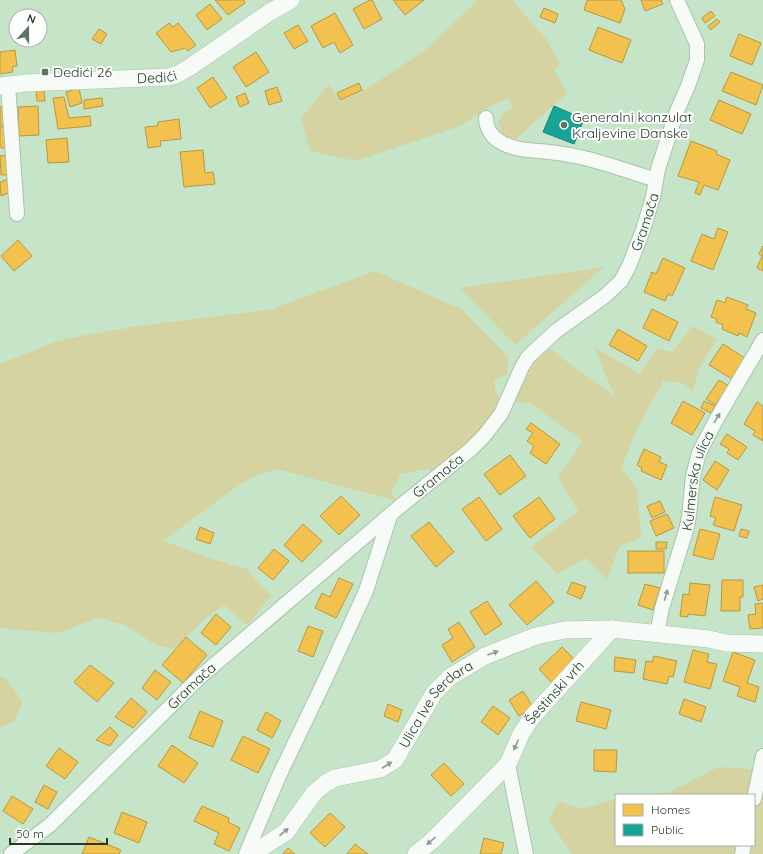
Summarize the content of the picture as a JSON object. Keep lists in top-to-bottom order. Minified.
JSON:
{"streets":{"street":["Dedići","Gramača","Kulmerska ulica","Šestinski vrh","Ulica Ive Serdara"]},"crossings":[["Kulmerska ulica","Ulica Ive Serdara"],["Šestinski vrh","Ulica Ive Serdara"]],"one_way":["Kulmerska ulica","Šestinski vrh","Ulica Ive Serdara"],"places":{"transit":["Dedići 26"],"other":["Generalni konzulat Kraljevine Danske"]},"legend":["Homes","Public"],"scale_bar":"50 m","north":"top"}
